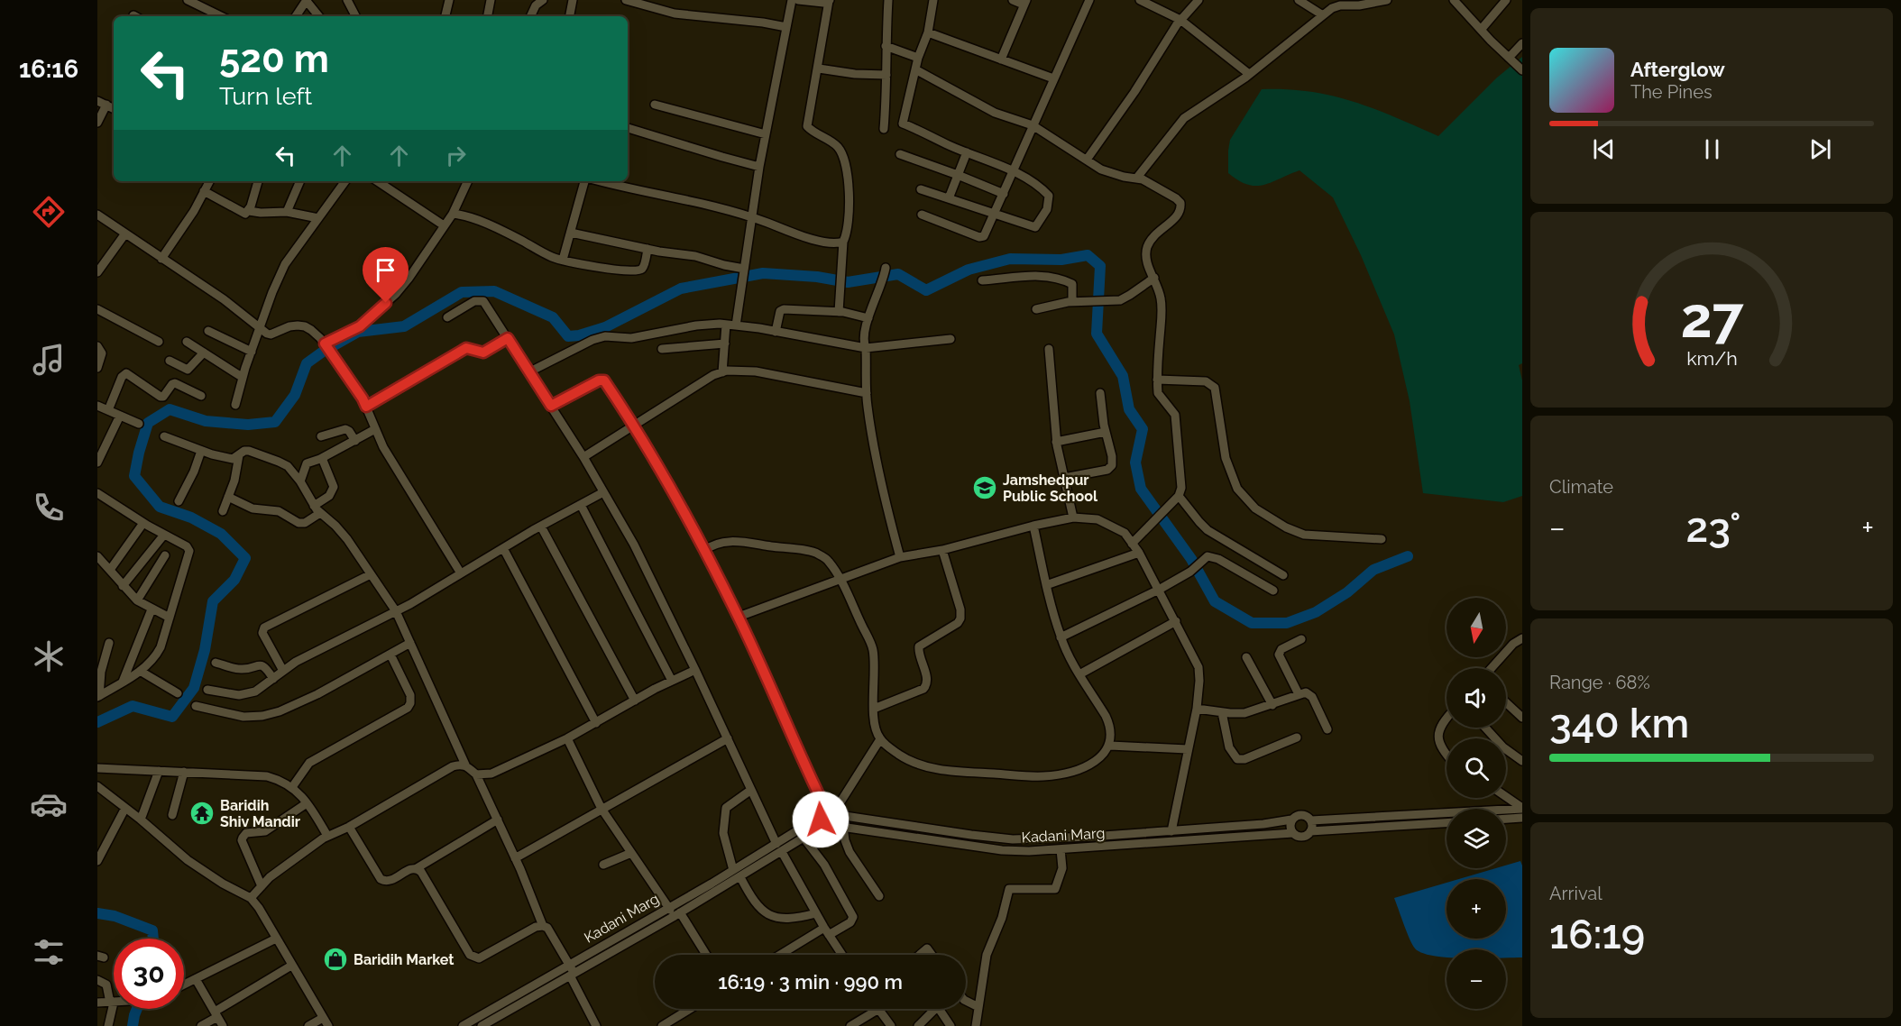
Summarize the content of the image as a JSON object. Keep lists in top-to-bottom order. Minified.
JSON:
{"streets":{"street":["Kadani Marg"]},"places":{"school or university":["Jamshedpur Public School"],"temple":["Baridih Shiv Mandir"],"shop":["Baridih Market"]},"north":"bottom","page":{"tabs":"16:16","turn":["520 m","Turn left"],"song":["Afterglow","The Pines"],"tile":["Climate",["Range · 68%","340 km"],["Arrival","16:19"]],"heat":["−","23°","+"],"map_buttons":["+","−"],"limit":"30","trip":"16:19 · 3 min · 990 m","gauge":["27","km/h"]}}
